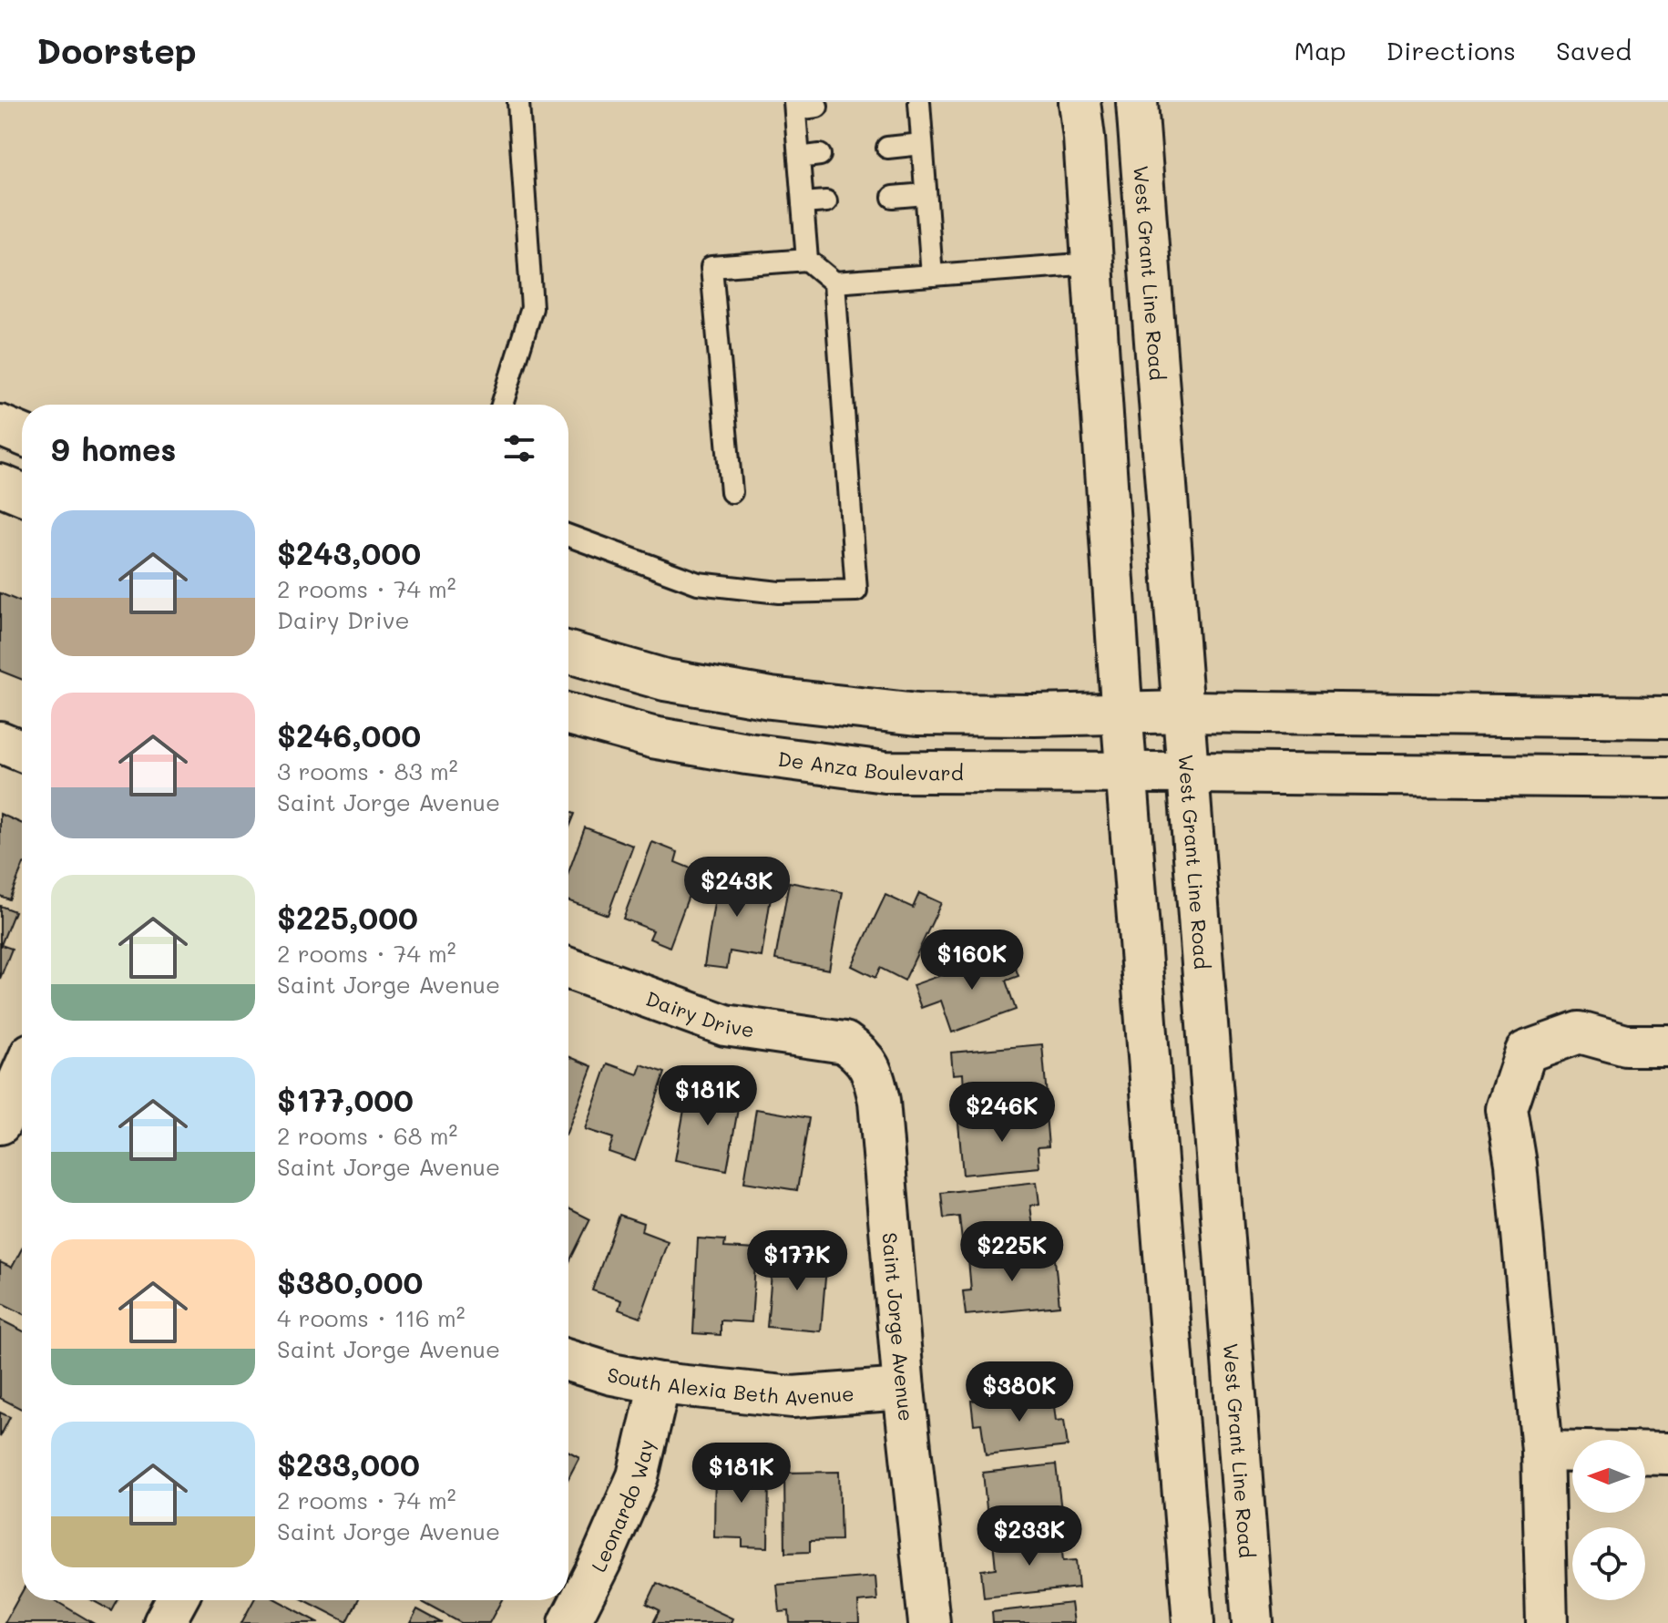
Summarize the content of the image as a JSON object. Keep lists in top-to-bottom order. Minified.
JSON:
{"streets":{"street":["West Grant Line Road","De Anza Boulevard","Dairy Drive","Saint Jorge Avenue","South Alexia Beth Avenue","Leonardo Way"]},"crossings":[["West Grant Line Road","De Anza Boulevard"],["Dairy Drive","Saint Jorge Avenue"],["Saint Jorge Avenue","South Alexia Beth Avenue"],["South Alexia Beth Avenue","Leonardo Way"]],"north":"left","page":{"header":"Doorstep","nav":["Map","Directions","Saved"],"heading":"9 homes","list":[{"name":"$243,000","note":"2 rooms · 74 m² · Dairy Drive"},{"name":"$246,000","note":"3 rooms · 83 m² · Saint Jorge Avenue"},{"name":"$225,000","note":"2 rooms · 74 m² · Saint Jorge Avenue"},{"name":"$177,000","note":"2 rooms · 68 m² · Saint Jorge Avenue"},{"name":"$380,000","note":"4 rooms · 116 m² · Saint Jorge Avenue"},{"name":"$233,000","note":"2 rooms · 74 m² · Saint Jorge Avenue"}],"price":["$243K","$160K","$181K","$246K","$225K","$177K","$380K","$181K","$233K"]}}
